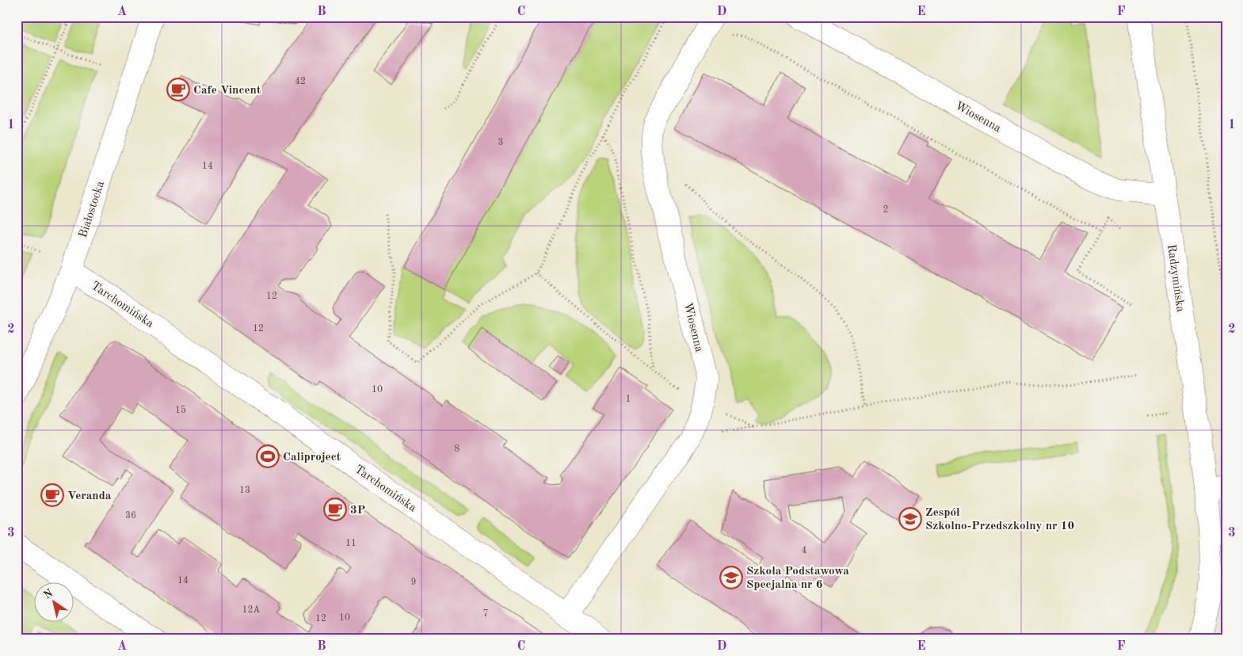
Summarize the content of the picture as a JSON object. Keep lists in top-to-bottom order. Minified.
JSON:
{"streets":{"street":["Wiosenna","Białostocka","Radzymińska","Tarchomińska"]},"crossings":[["Wiosenna","Radzymińska"],["Wiosenna","Tarchomińska"],["Białostocka","Tarchomińska"]],"places":{"cafe":["Cafe Vincent","Veranda","3P"],"sports":["Caliproject"],"school or university":["Zespół Szkolno-Przedszkolny nr 10","Szkoła Podstawowa Specjalna nr 6"]},"house_numbers":["42","3","14","2","12","12","10","1","15","8","13","36","11","4","14","9","12A","7","10","12"],"north":"top left","grid":{"columns":["A","B","C","D","E","F"],"rows":["1","2","3"]}}
